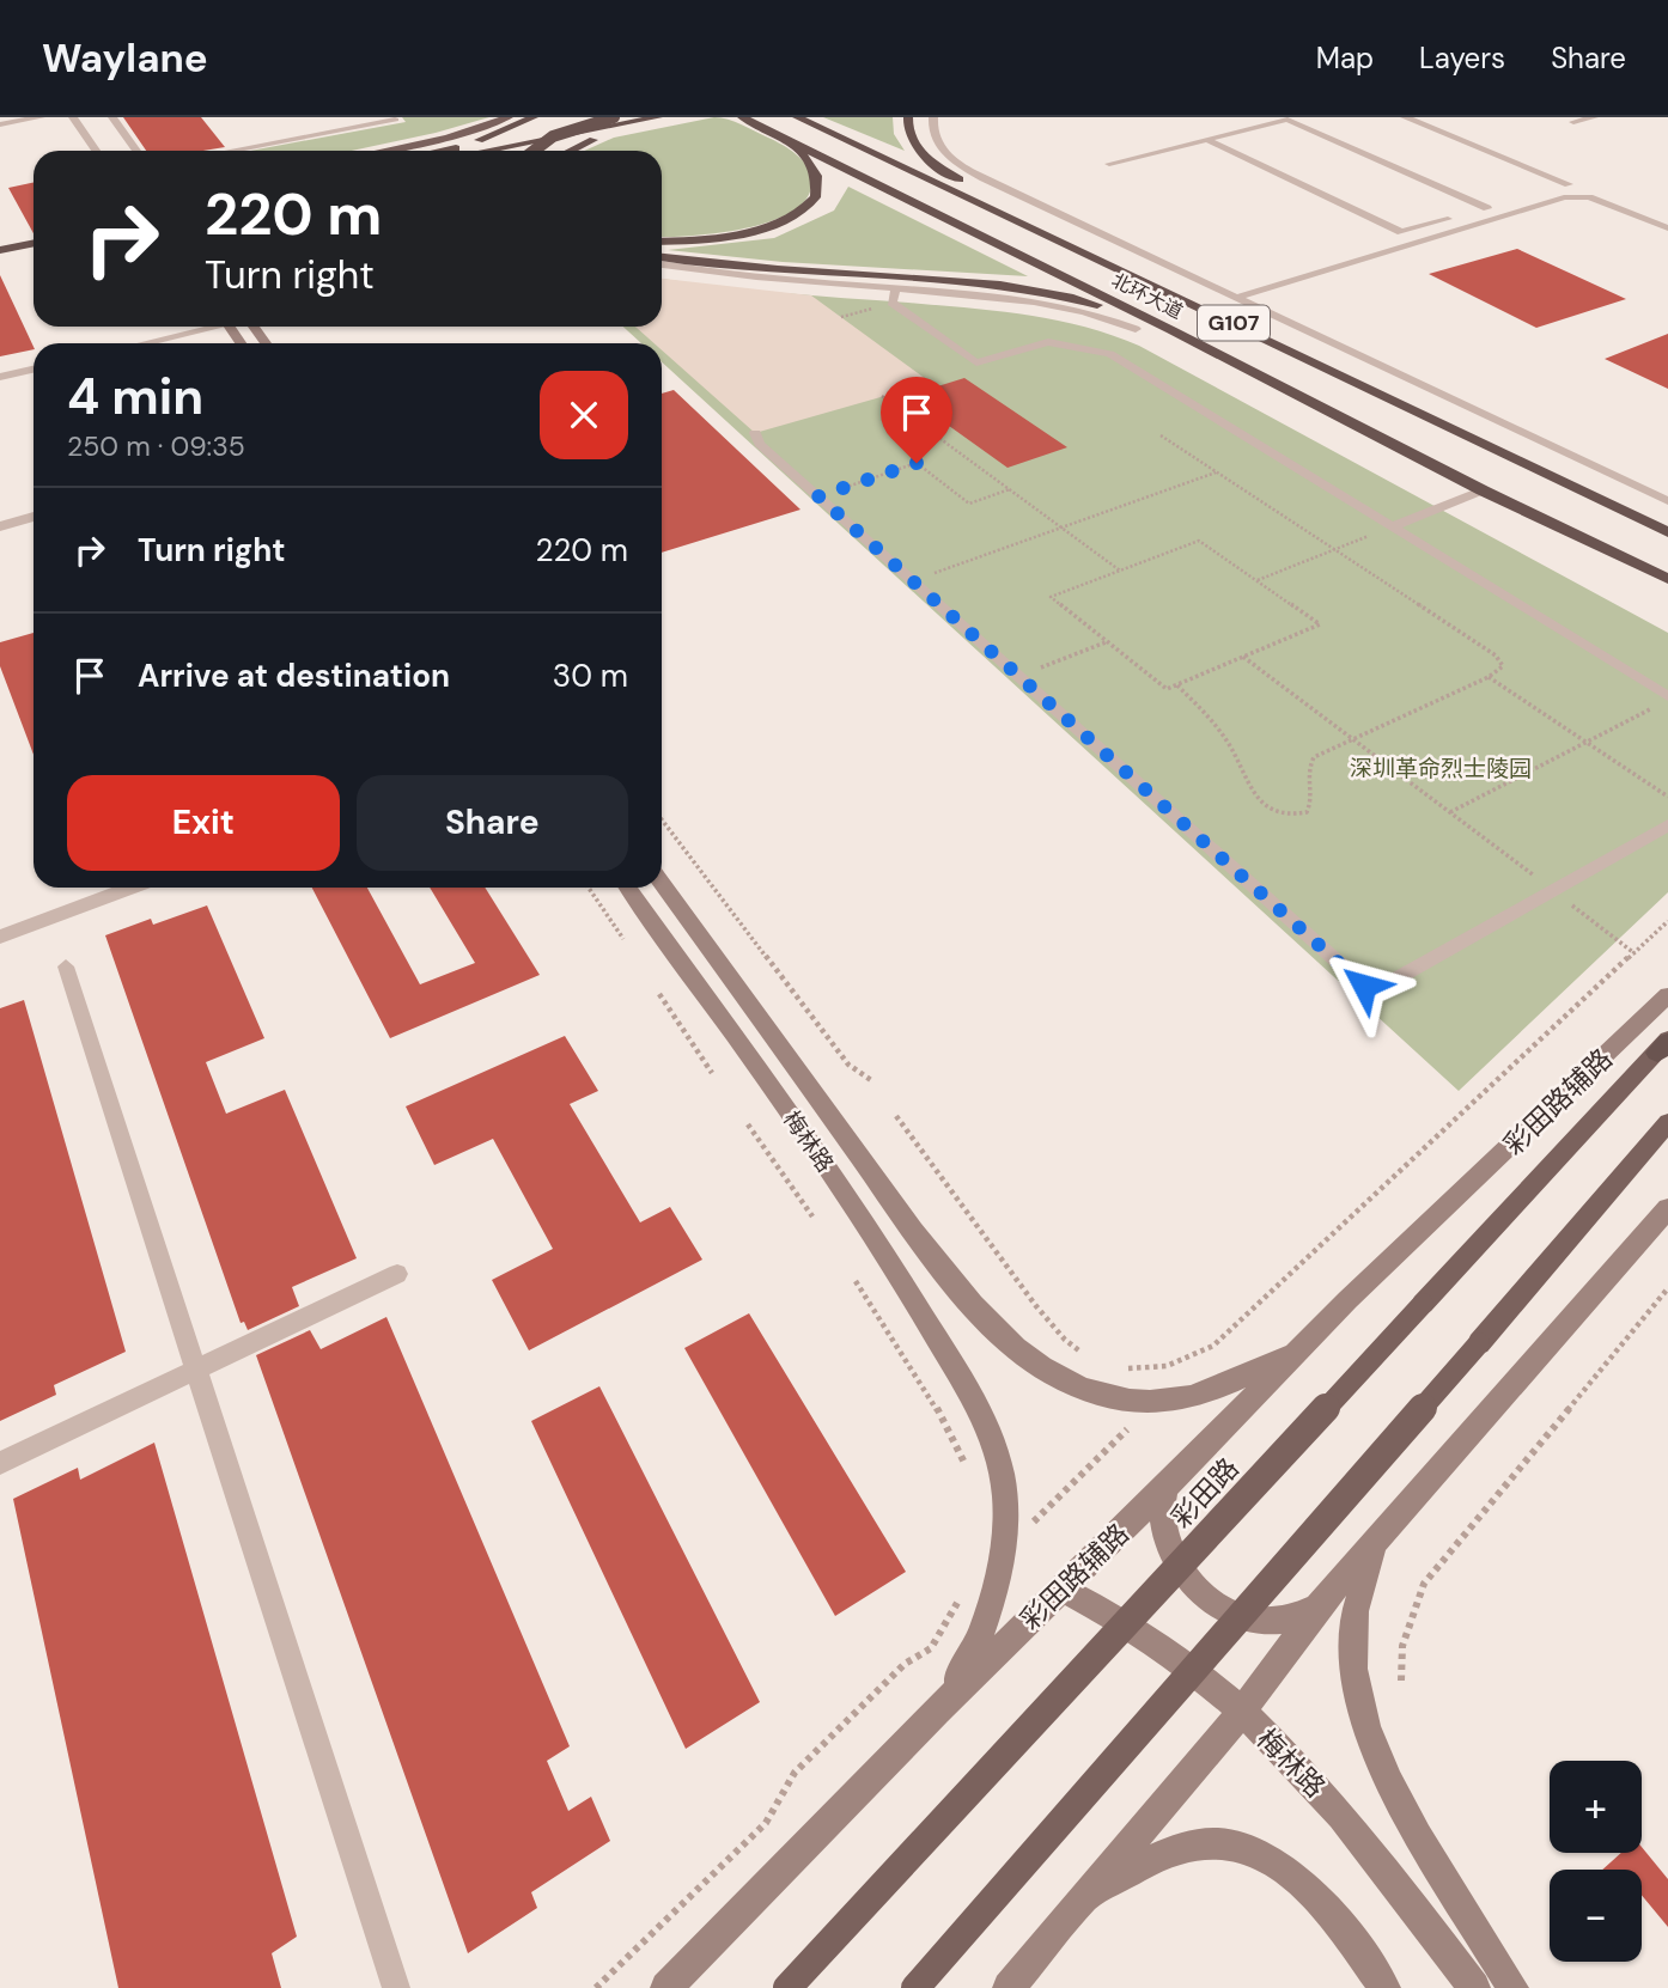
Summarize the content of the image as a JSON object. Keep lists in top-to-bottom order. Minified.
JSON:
{"streets":{"highway":["北环大道","G107"],"main road":["彩田路辅路","梅林路","彩田路"]},"crossings":[["彩田路辅路","梅林路"]],"parks":["深圳革命烈士陵园"],"page":{"header":"Waylane","nav":["Map","Layers","Share"],"turn":["220 m","Turn right"],"heading":["4 min","250 m · 09:35"],"list":[{"name":"Turn right","value":"220 m"},{"name":"Arrive at destination","value":"30 m"}],"buttons":["Exit","Share"],"map_buttons":["+","−"]}}
